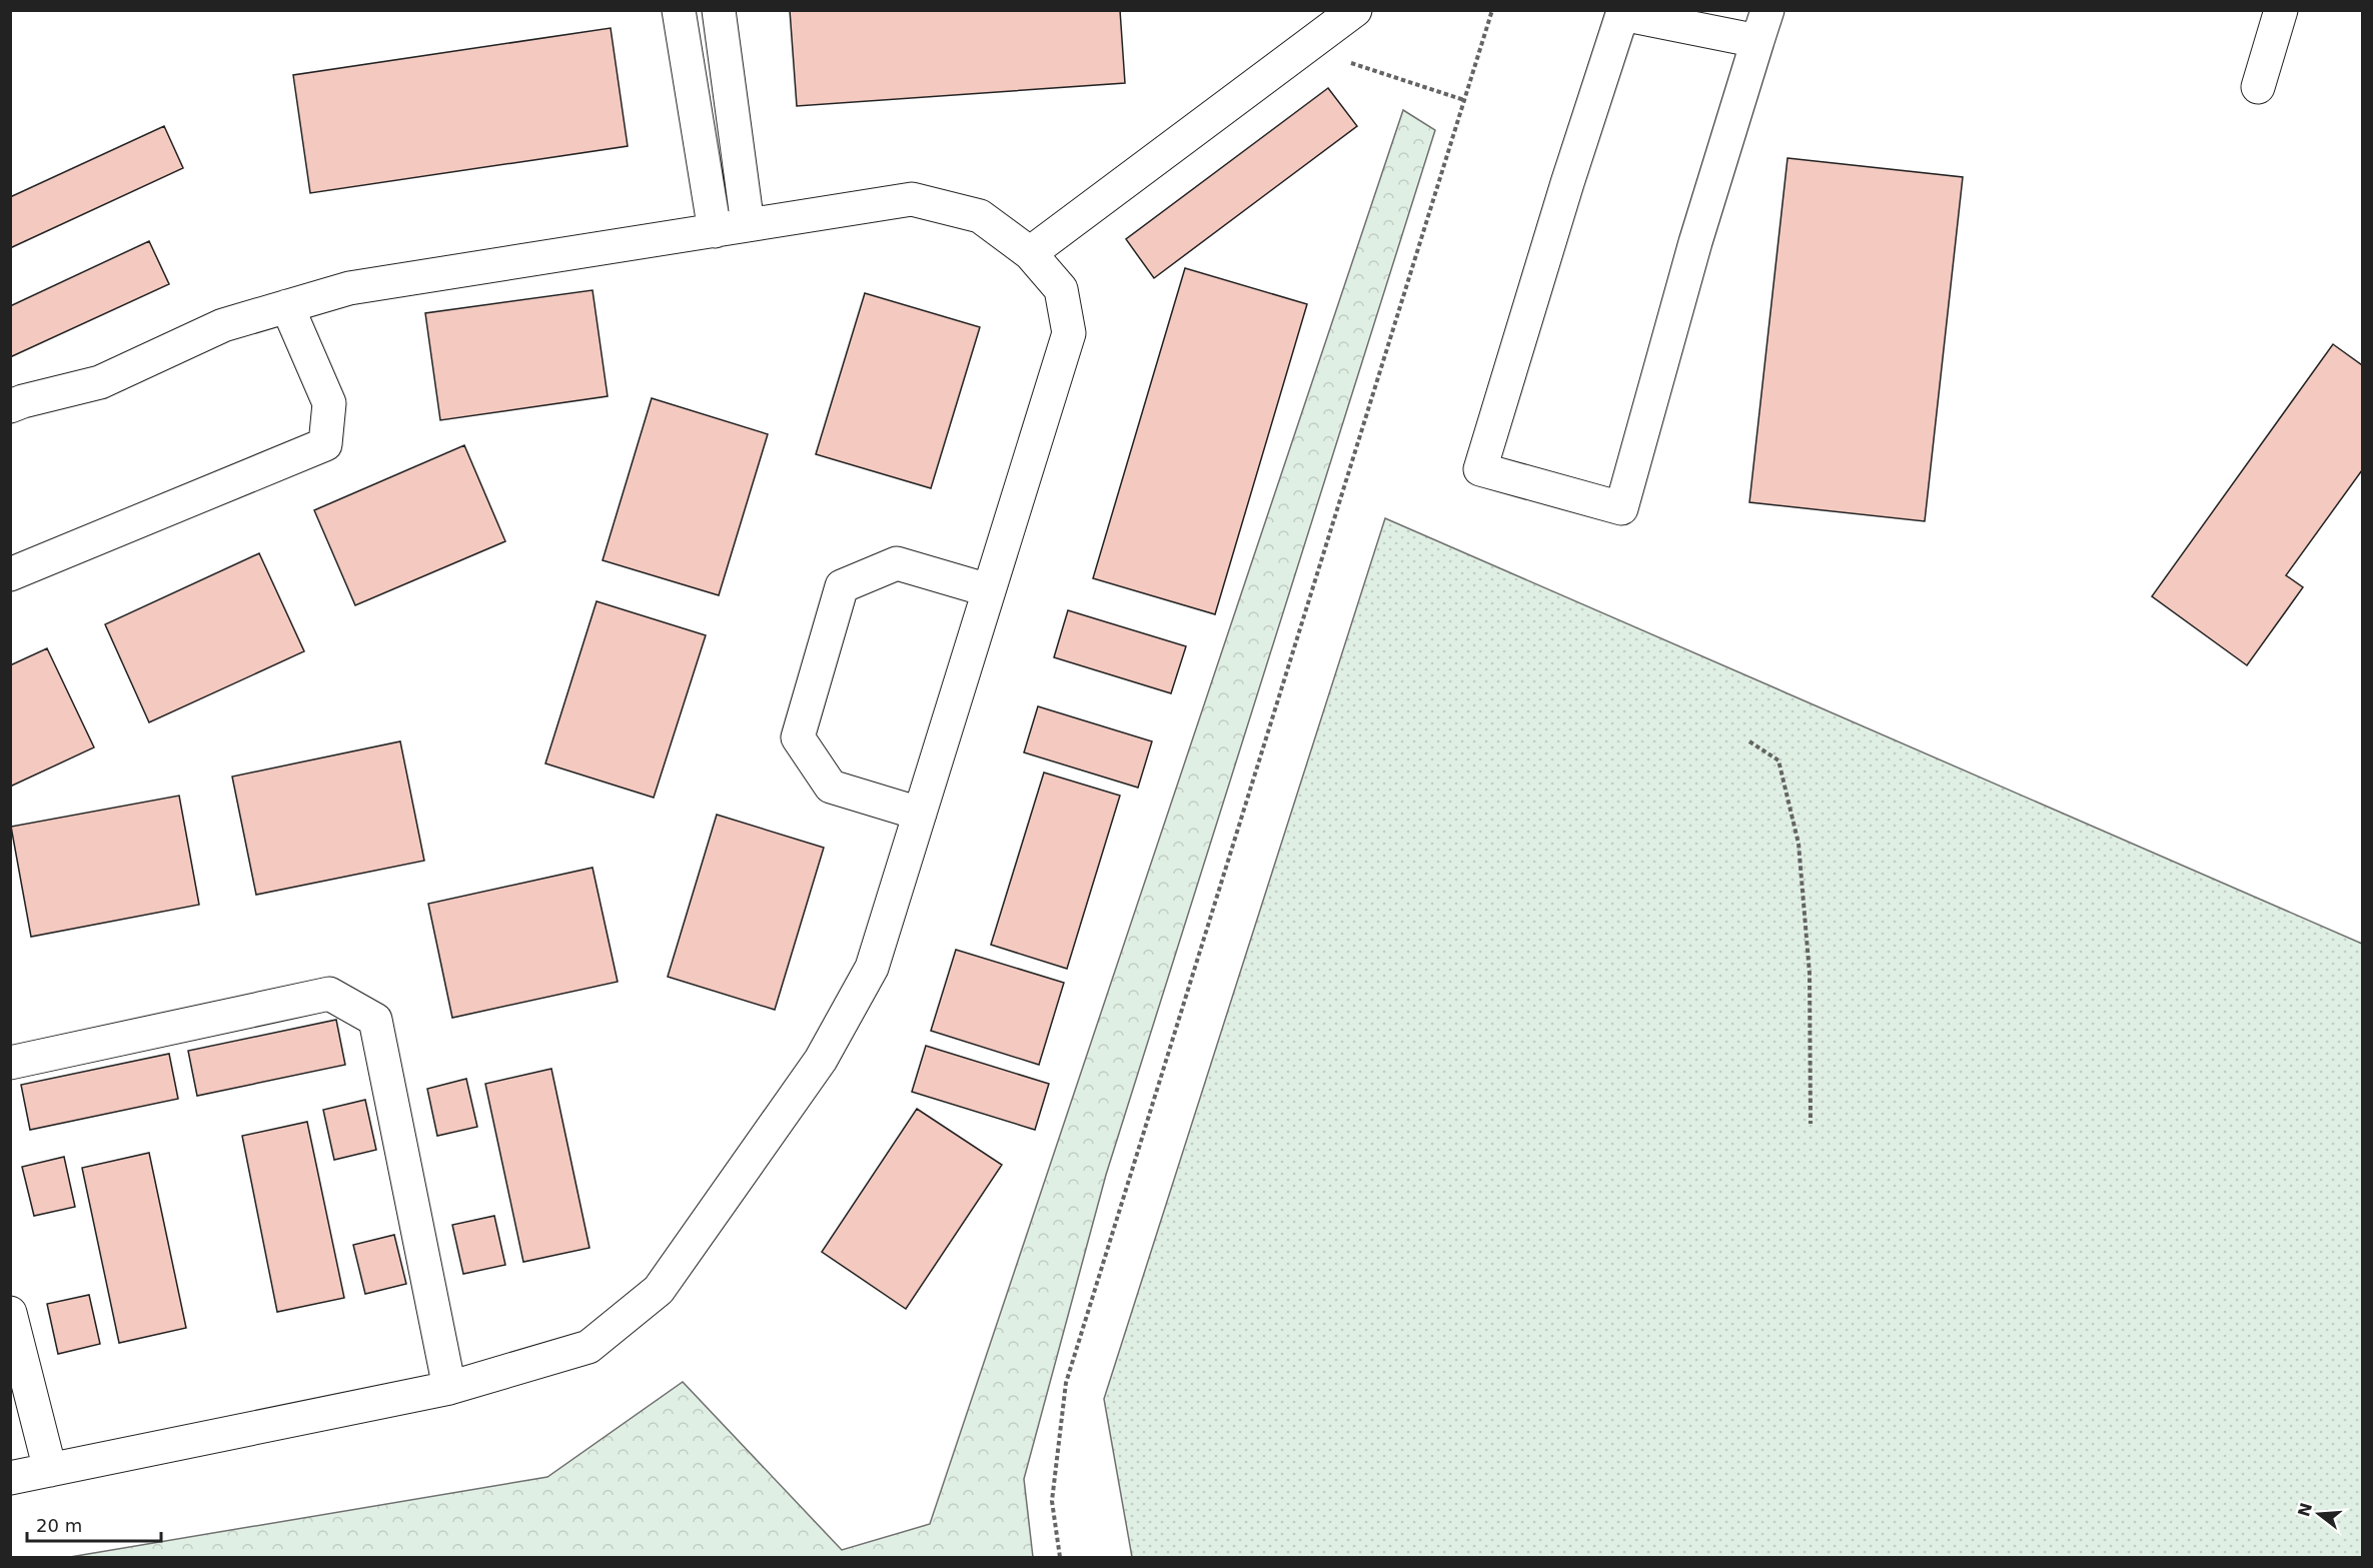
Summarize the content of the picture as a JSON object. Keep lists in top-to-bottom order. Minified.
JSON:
{"scale_bar":"20 m","north":"left"}
